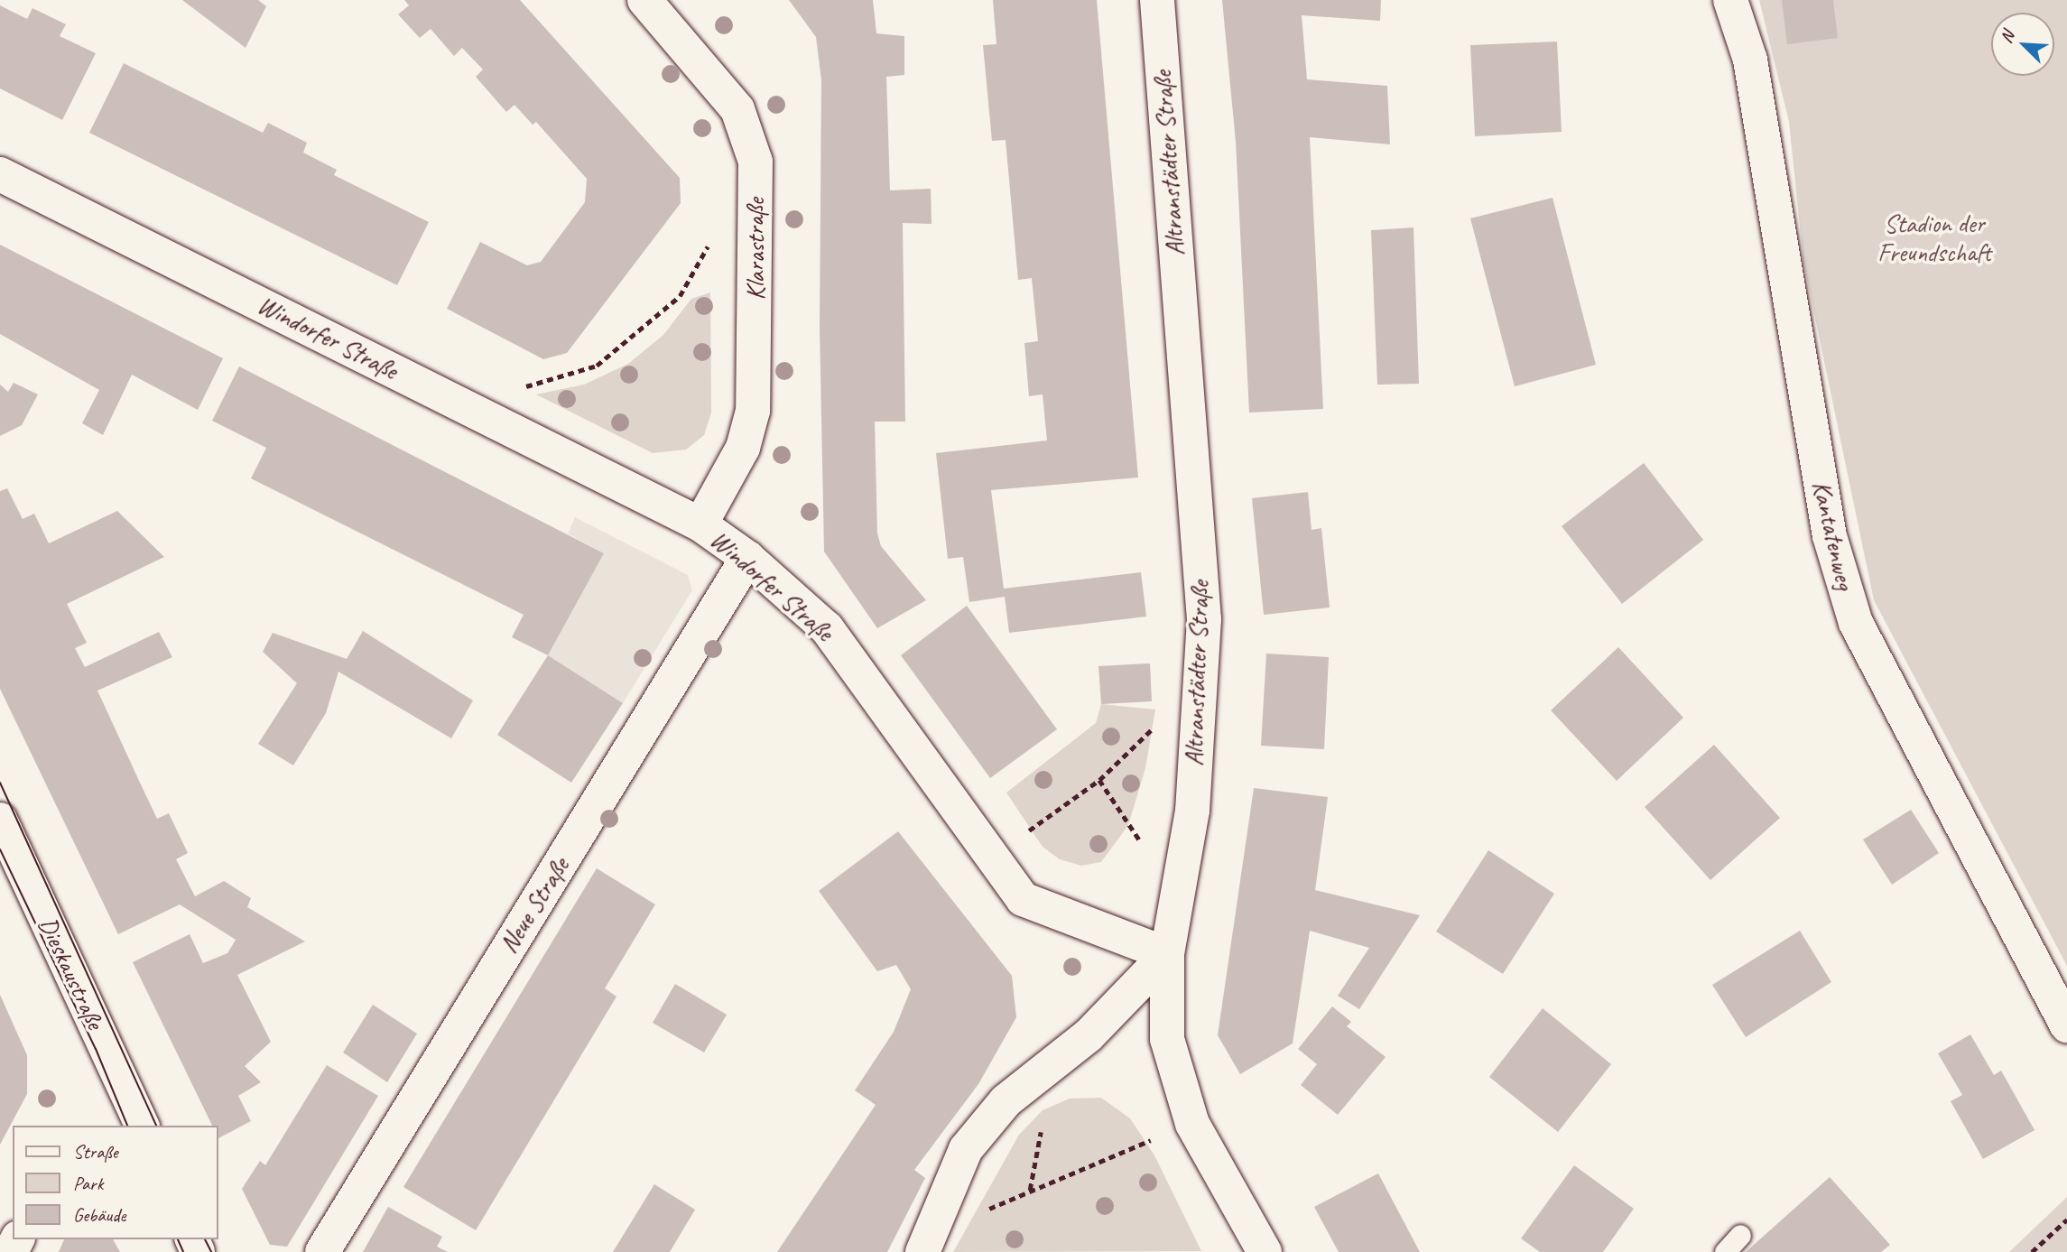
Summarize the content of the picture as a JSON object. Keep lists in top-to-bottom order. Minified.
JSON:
{"streets":{"street":["Altranstädter Straße","Klarastraße","Windorfer Straße","Kantatenweg","Neue Straße","Dieskaustraße"]},"crossings":[["Altranstädter Straße","Windorfer Straße"],["Klarastraße","Windorfer Straße"],["Windorfer Straße","Neue Straße"]],"parks":["Stadion der Freundschaft"],"legend":["Straße","Park","Gebäude"],"north":"top left"}
